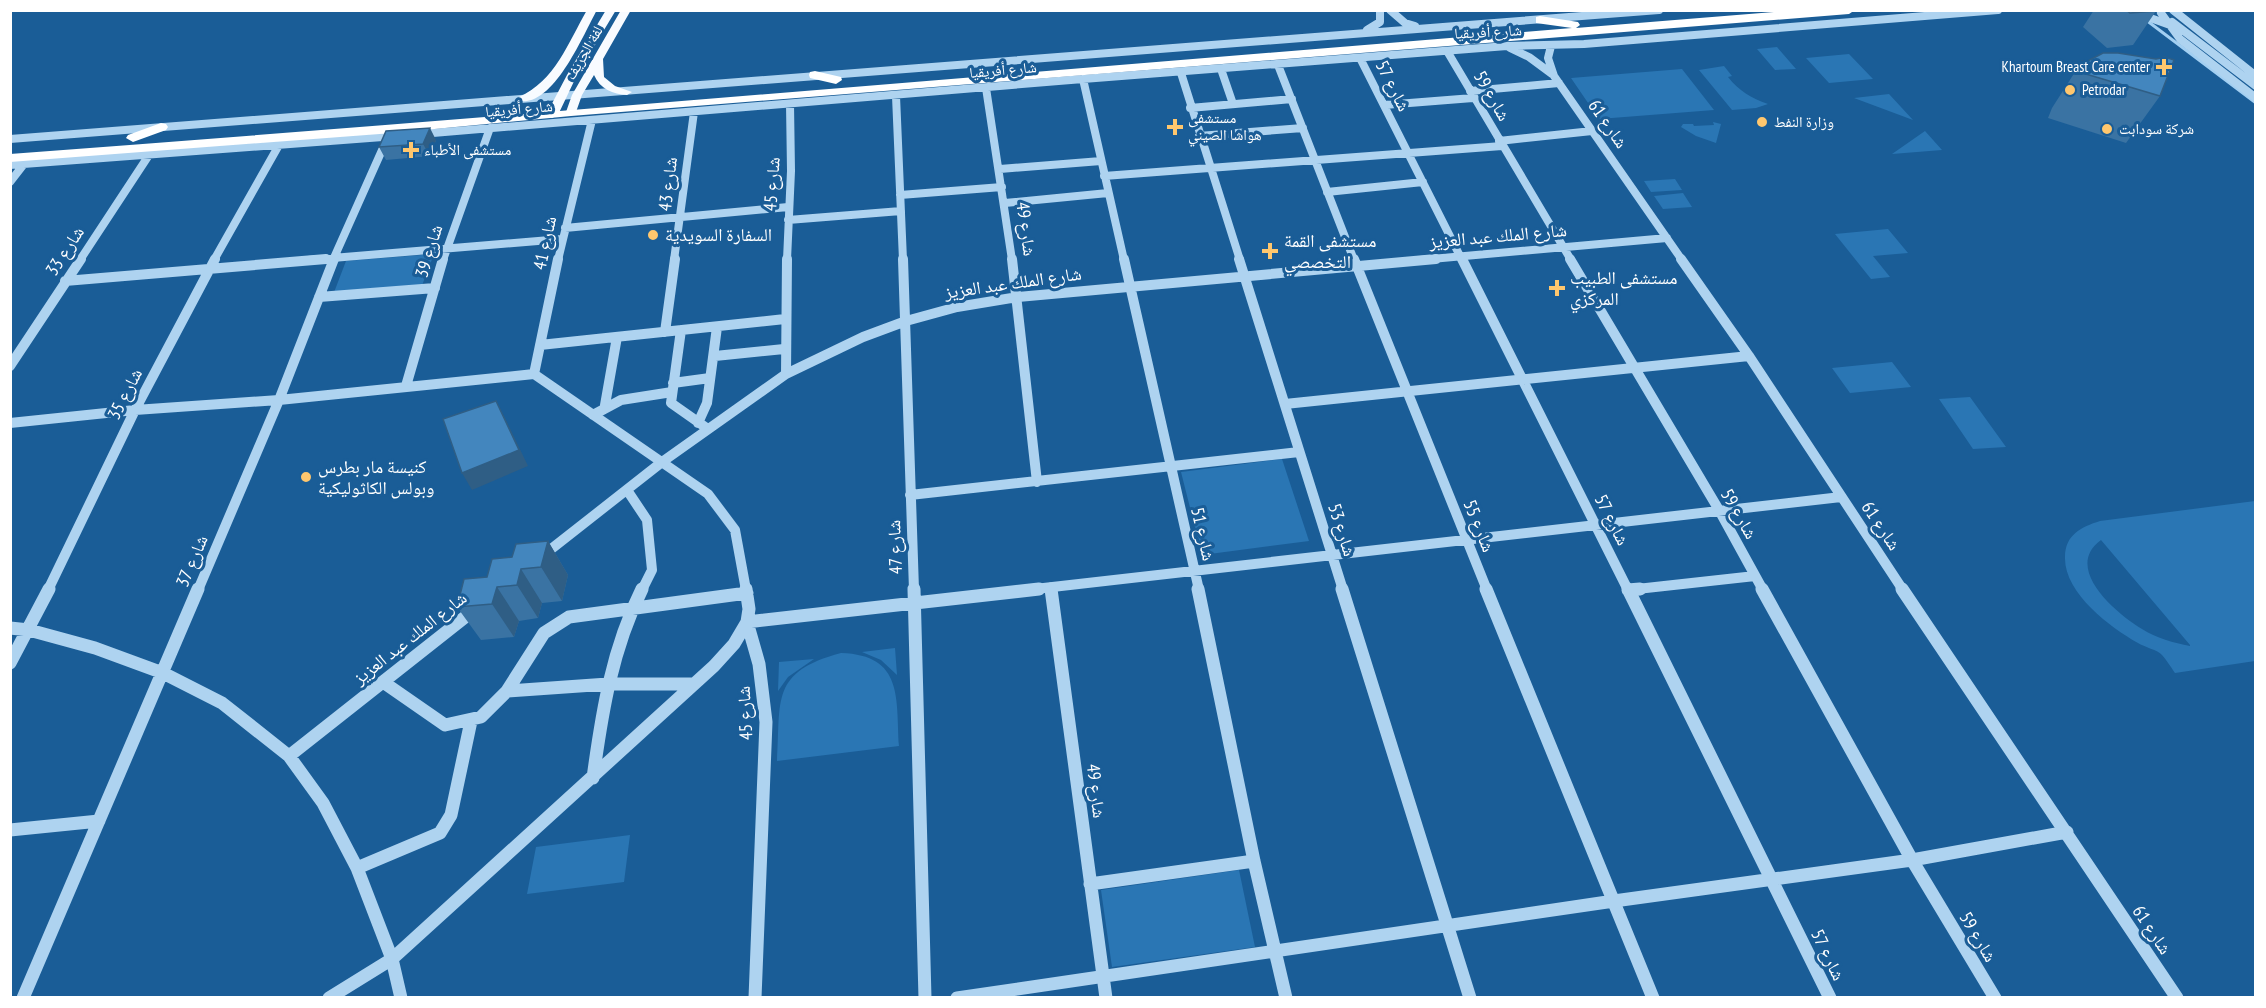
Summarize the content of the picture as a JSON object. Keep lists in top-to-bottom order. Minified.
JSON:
{"streets":{"highway":["شارع أفريقيا"],"main road":["لفة الجريف"],"street":["شارع 57","شارع 59","شارع 61","شارع 43","شارع 45","شارع 49","شارع الملك عبد العزيز","شارع 41","شارع 33","شارع 39","شارع 35","شارع 55","شارع 53","شارع 51","شارع 47","شارع 37"]},"crossings":[["شارع أفريقيا","لفة الجريف"],["شارع أفريقيا","شارع 57"],["شارع أفريقيا","شارع 59"],["شارع أفريقيا","شارع 43"],["شارع أفريقيا","شارع 45"],["شارع أفريقيا","شارع 49"],["شارع أفريقيا","شارع 41"],["شارع أفريقيا","شارع 33"],["شارع أفريقيا","شارع 39"],["شارع أفريقيا","شارع 35"],["شارع أفريقيا","شارع 55"],["شارع أفريقيا","شارع 53"],["شارع أفريقيا","شارع 51"],["شارع أفريقيا","شارع 47"],["شارع أفريقيا","شارع 37"],["شارع 57","شارع الملك عبد العزيز"],["شارع 59","شارع الملك عبد العزيز"],["شارع 61","شارع الملك عبد العزيز"],["شارع 45","شارع الملك عبد العزيز"],["شارع 45","شارع 41"],["شارع 49","شارع الملك عبد العزيز"],["شارع الملك عبد العزيز","شارع 55"],["شارع الملك عبد العزيز","شارع 53"],["شارع الملك عبد العزيز","شارع 51"],["شارع الملك عبد العزيز","شارع 47"]],"places":{"health":["Khartoum Breast Care center","مستشفى هواشا الصيني","مستشفی الأطباء","مستشفى القمة التخصصي","مستشفى الطبيب المركزي"],"other":["Petrodar","وزارة النفط","شركة سودابت","السفارة السويدية","كنيسة مار بطرس وبولس الكاثوليكية"]}}
